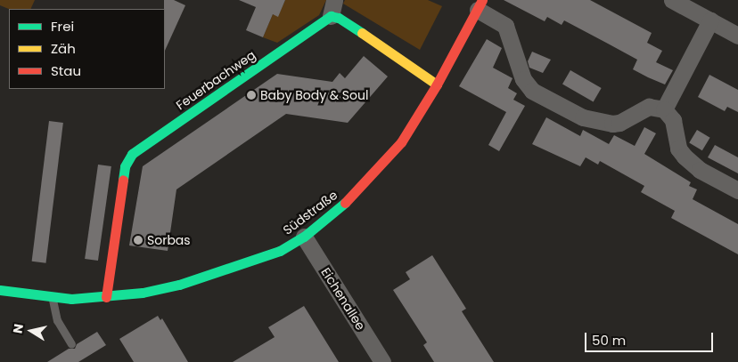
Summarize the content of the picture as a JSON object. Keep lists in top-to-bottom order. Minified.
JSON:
{"streets":{"street":["Feuerbachweg","Südstraße","Eichenallee"]},"crossings":[["Feuerbachweg","Südstraße"],["Südstraße","Eichenallee"]],"places":["Baby Body & Soul","Sorbas"],"legend":["Frei","Zäh","Stau"],"scale_bar":"50 m","north":"left"}
